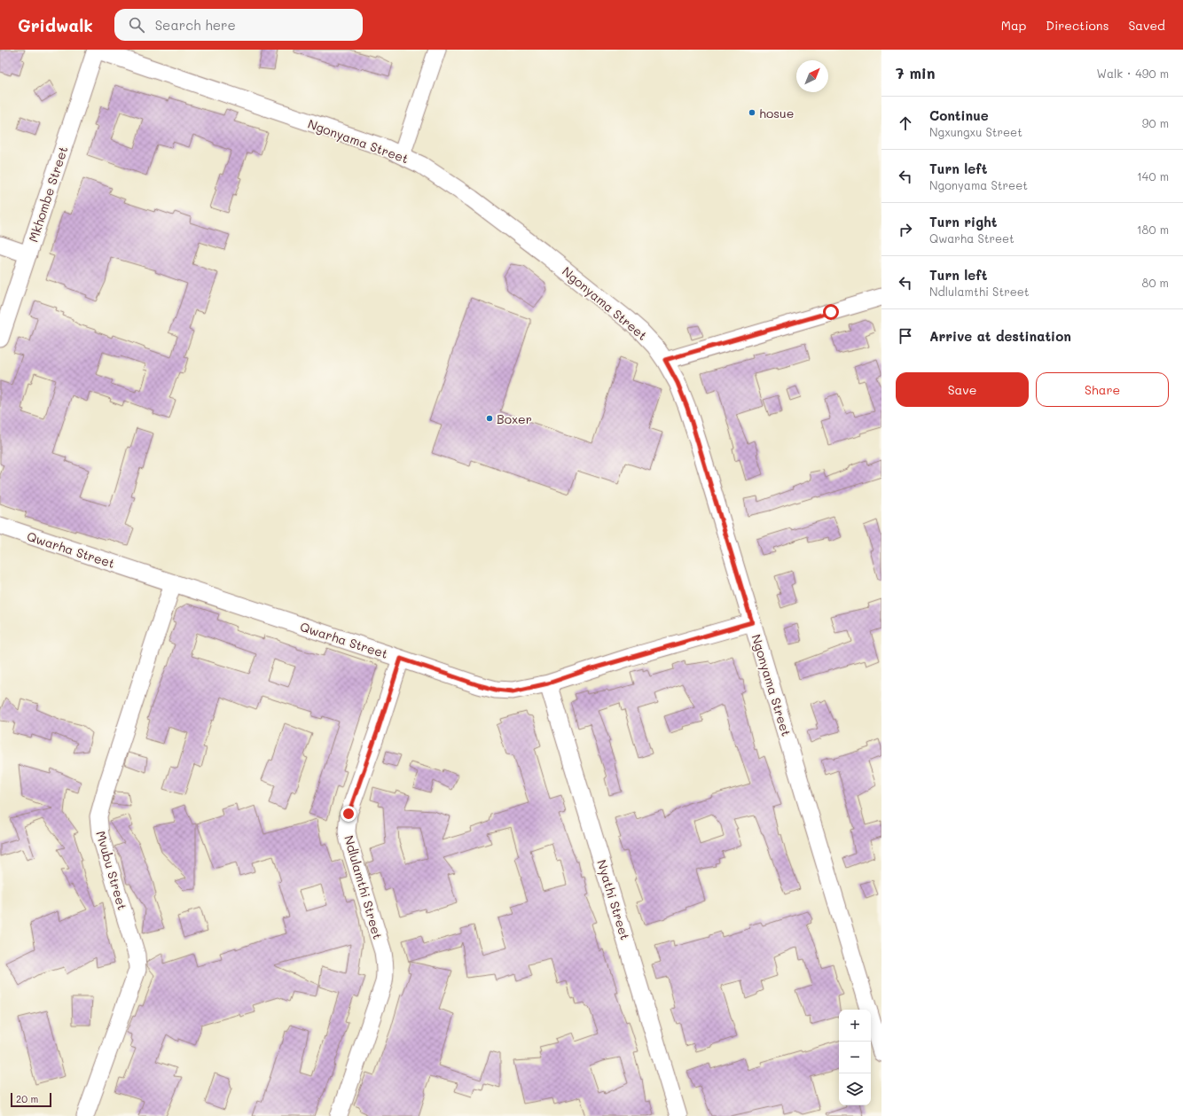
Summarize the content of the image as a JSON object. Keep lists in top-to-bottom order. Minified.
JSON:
{"streets":{"street":["Ngonyama Street","Mkhombe Street","Qwarha Street","Mvubu Street","Ndlulamthi Street","Nyathi Street"]},"crossings":[["Ngonyama Street","Mkhombe Street"],["Ngonyama Street","Qwarha Street"],["Qwarha Street","Mvubu Street"],["Qwarha Street","Ndlulamthi Street"],["Qwarha Street","Nyathi Street"]],"places":["hosue","Boxer"],"scale_bar":"20 m","north":"top right","page":{"header":"Gridwalk","search":"Search here","nav":["Map","Directions","Saved"],"heading":["7 min","Walk · 490 m"],"list":[["Continue","Ngxungxu Street","90 m"],["Turn left","Ngonyama Street","140 m"],["Turn right","Qwarha Street","180 m"],["Turn left","Ndlulamthi Street","80 m"],"Arrive at destination"],"buttons":["Save","Share"],"map_buttons":["+","−"],"scale":"20 m"}}
